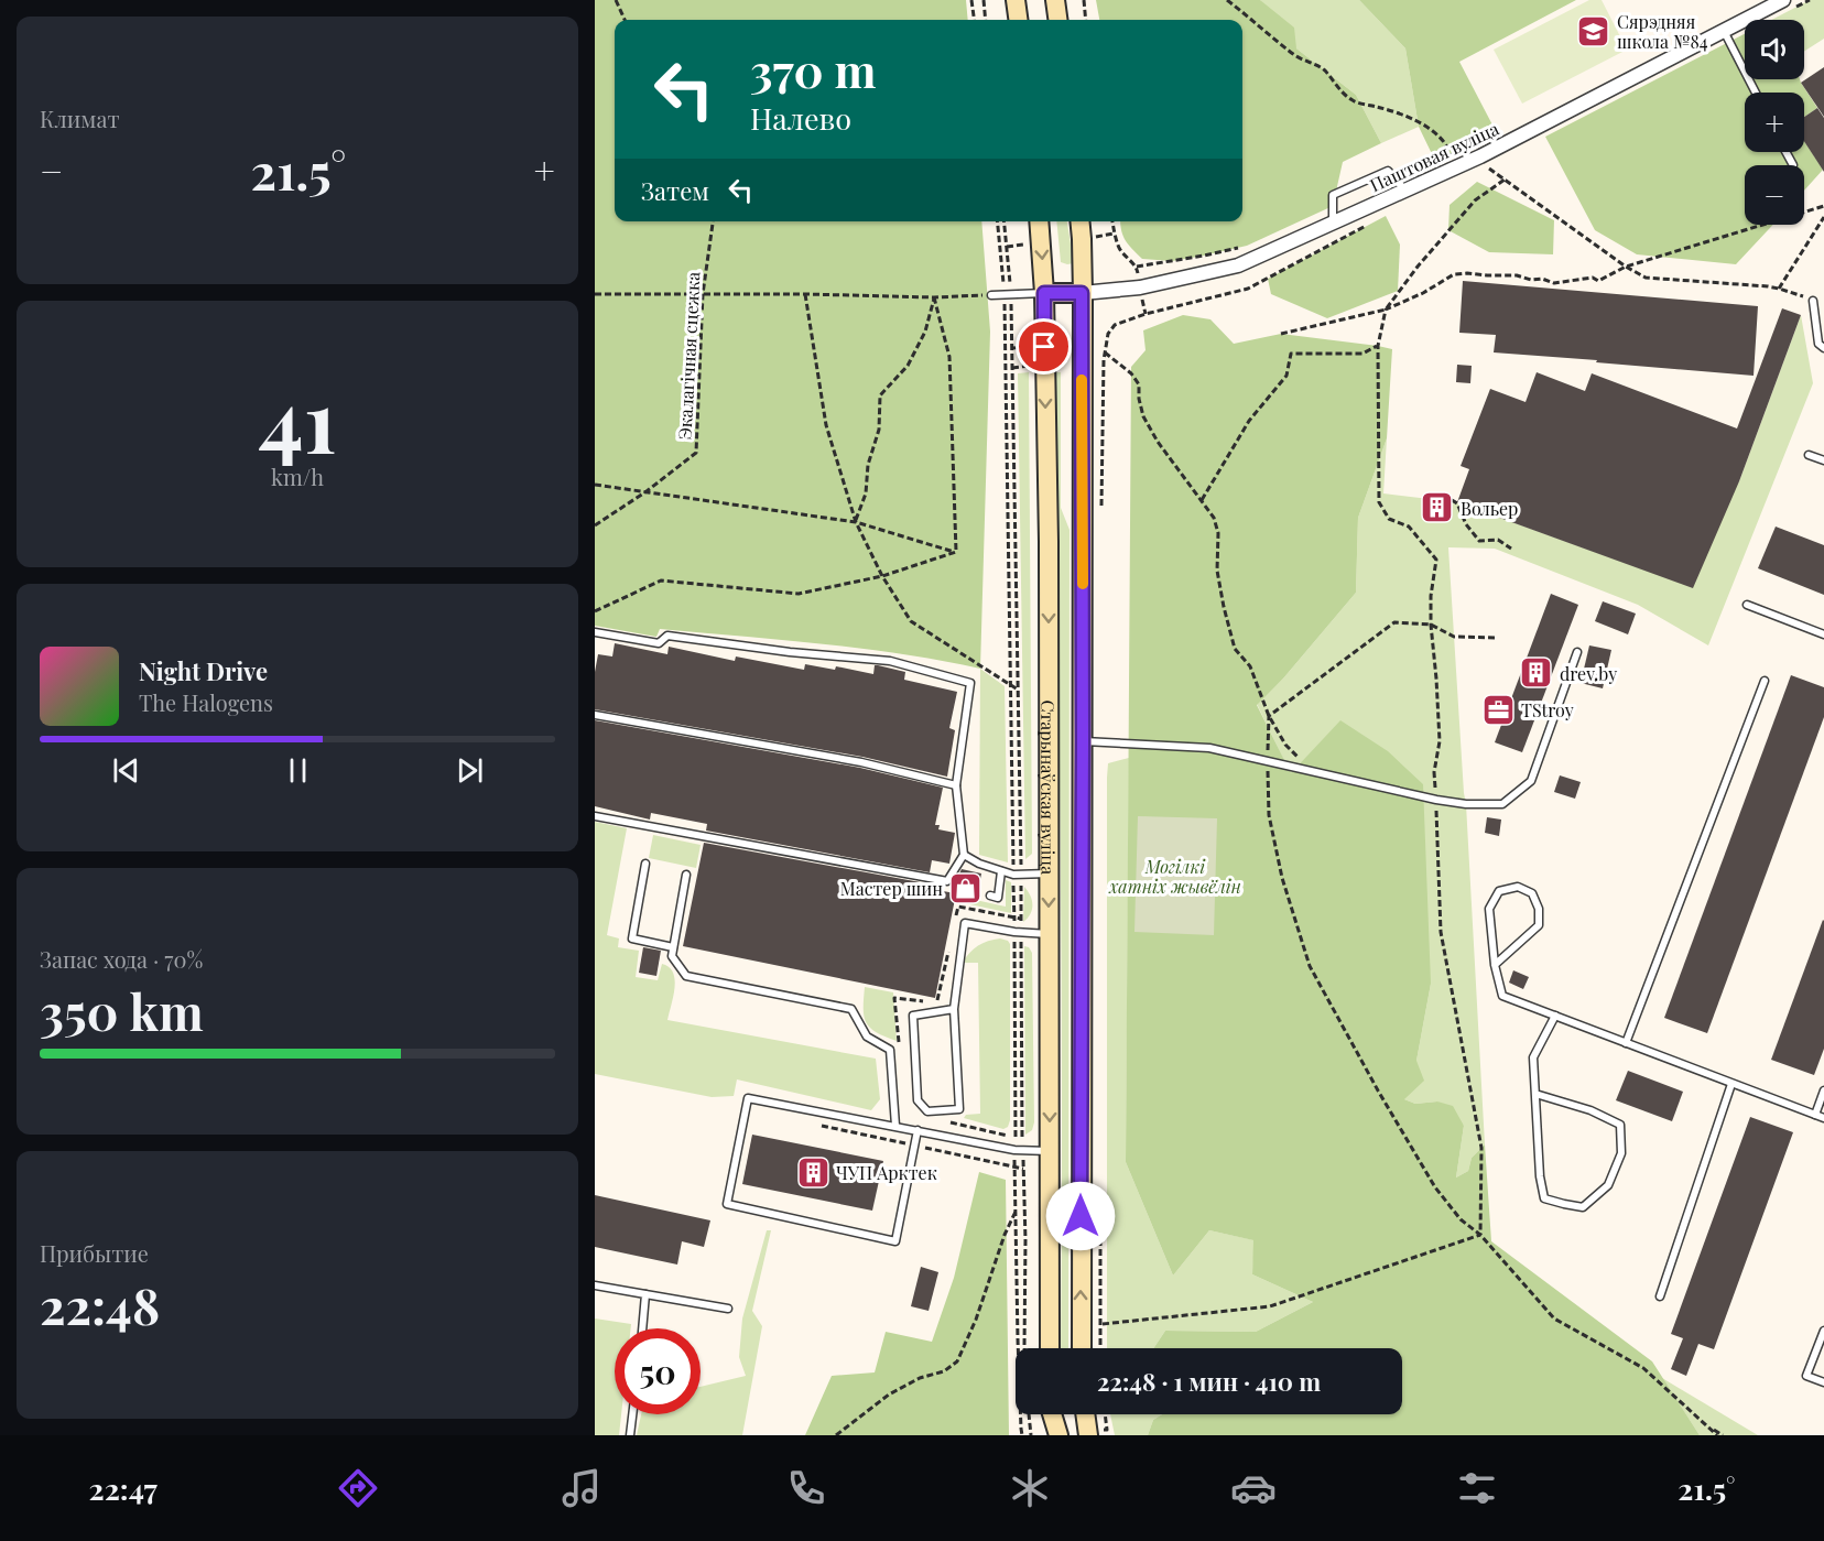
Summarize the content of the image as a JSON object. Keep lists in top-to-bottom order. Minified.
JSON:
{"streets":{"main road":["Старынаўская вуліца"],"street":["Паштовая вуліца"],"path":["Экалагічная сцежка"]},"crossings":[["Паштовая вуліца","Старынаўская вуліца"]],"parks":["Могілкі хатніх жывёлін"],"places":{"school or university":["Сярэдняя школа №84"],"building":["Вольер","drev.by","ЧУП Арктек"],"office":["TStroy"],"shop":["Мастер шин"]},"page":{"tile":["Климат",["41","km/h"],["Запас хода · 70%","350 km"],["Прибытие","22:48"]],"map_buttons":["+","−"],"turn":["370 m","Налево"],"heat":["−","21.5°","+"],"then":"Затем","song":["Night Drive","The Halogens"],"limit":"50","trip":"22:48 · 1 мин · 410 m","tabs":["22:47","21.5°"]}}
